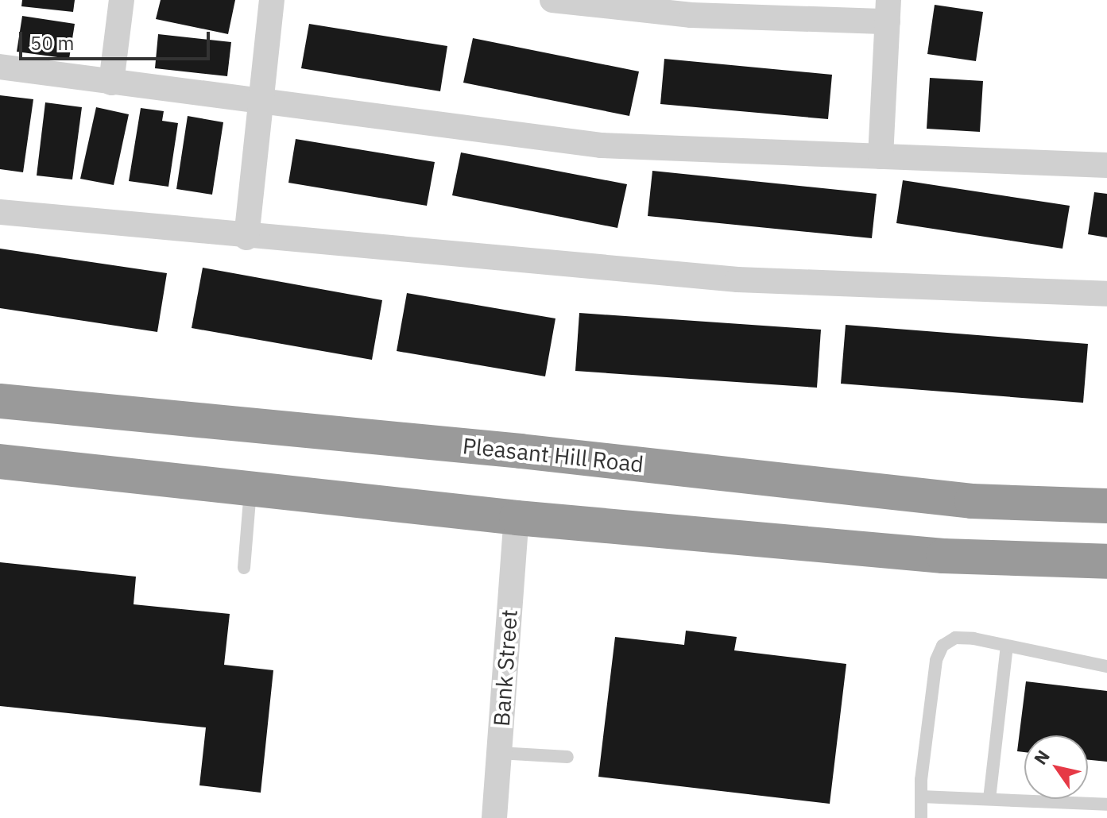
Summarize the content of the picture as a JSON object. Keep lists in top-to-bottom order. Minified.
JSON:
{"streets":{"highway":["Pleasant Hill Road"],"street":["Bank Street"]},"scale_bar":"50 m","north":"top left"}
